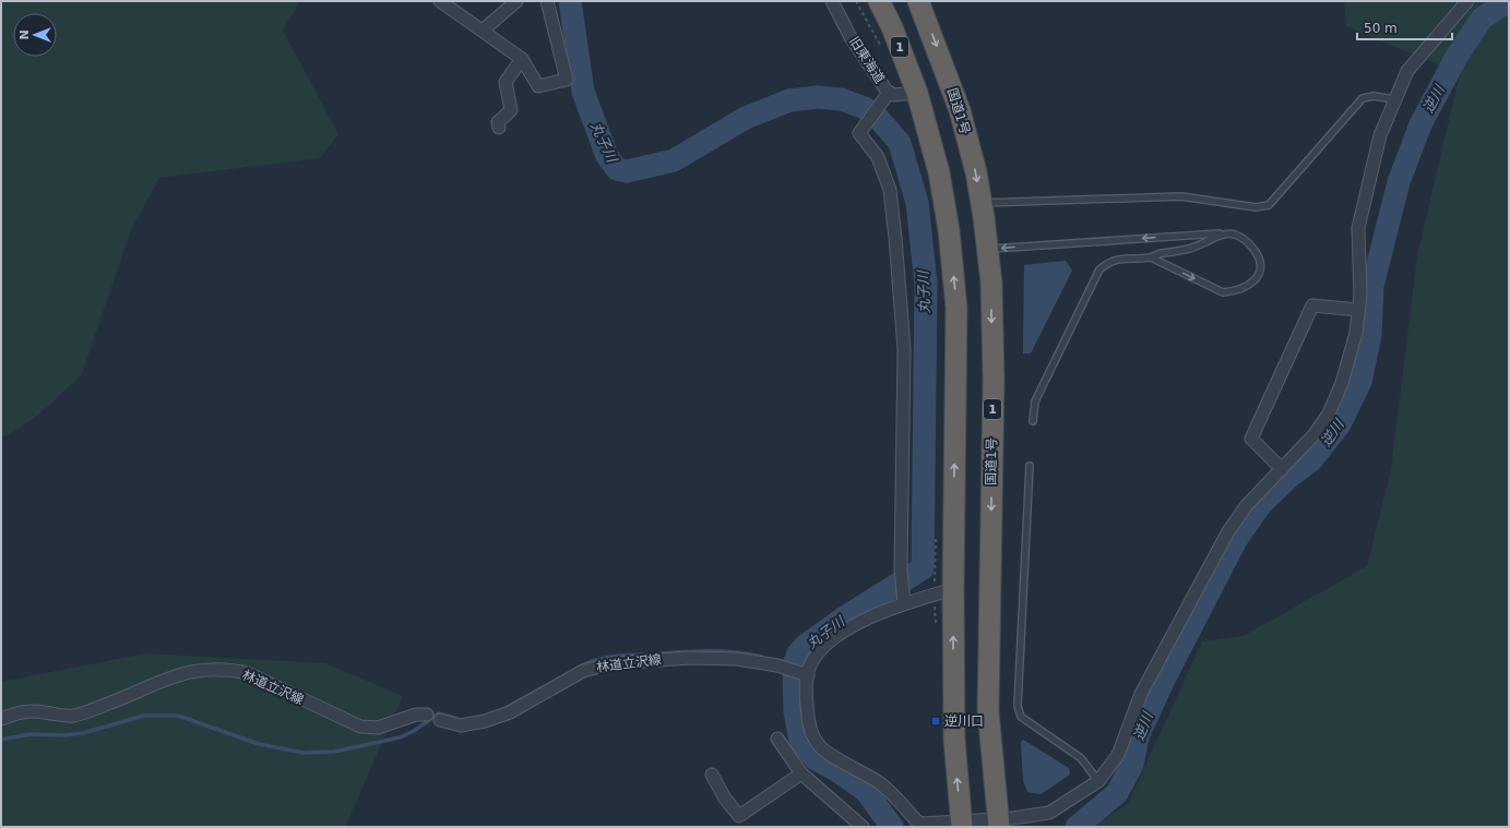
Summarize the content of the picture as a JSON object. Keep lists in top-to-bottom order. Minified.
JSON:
{"streets":{"highway":["1","国道1号"],"street":["旧東海道","林道立沢線"]},"crossings":[["1","旧東海道"]],"water":["逆川","丸子川"],"places":{"transit":["逆川口"]},"scale_bar":"50 m","north":"left"}
